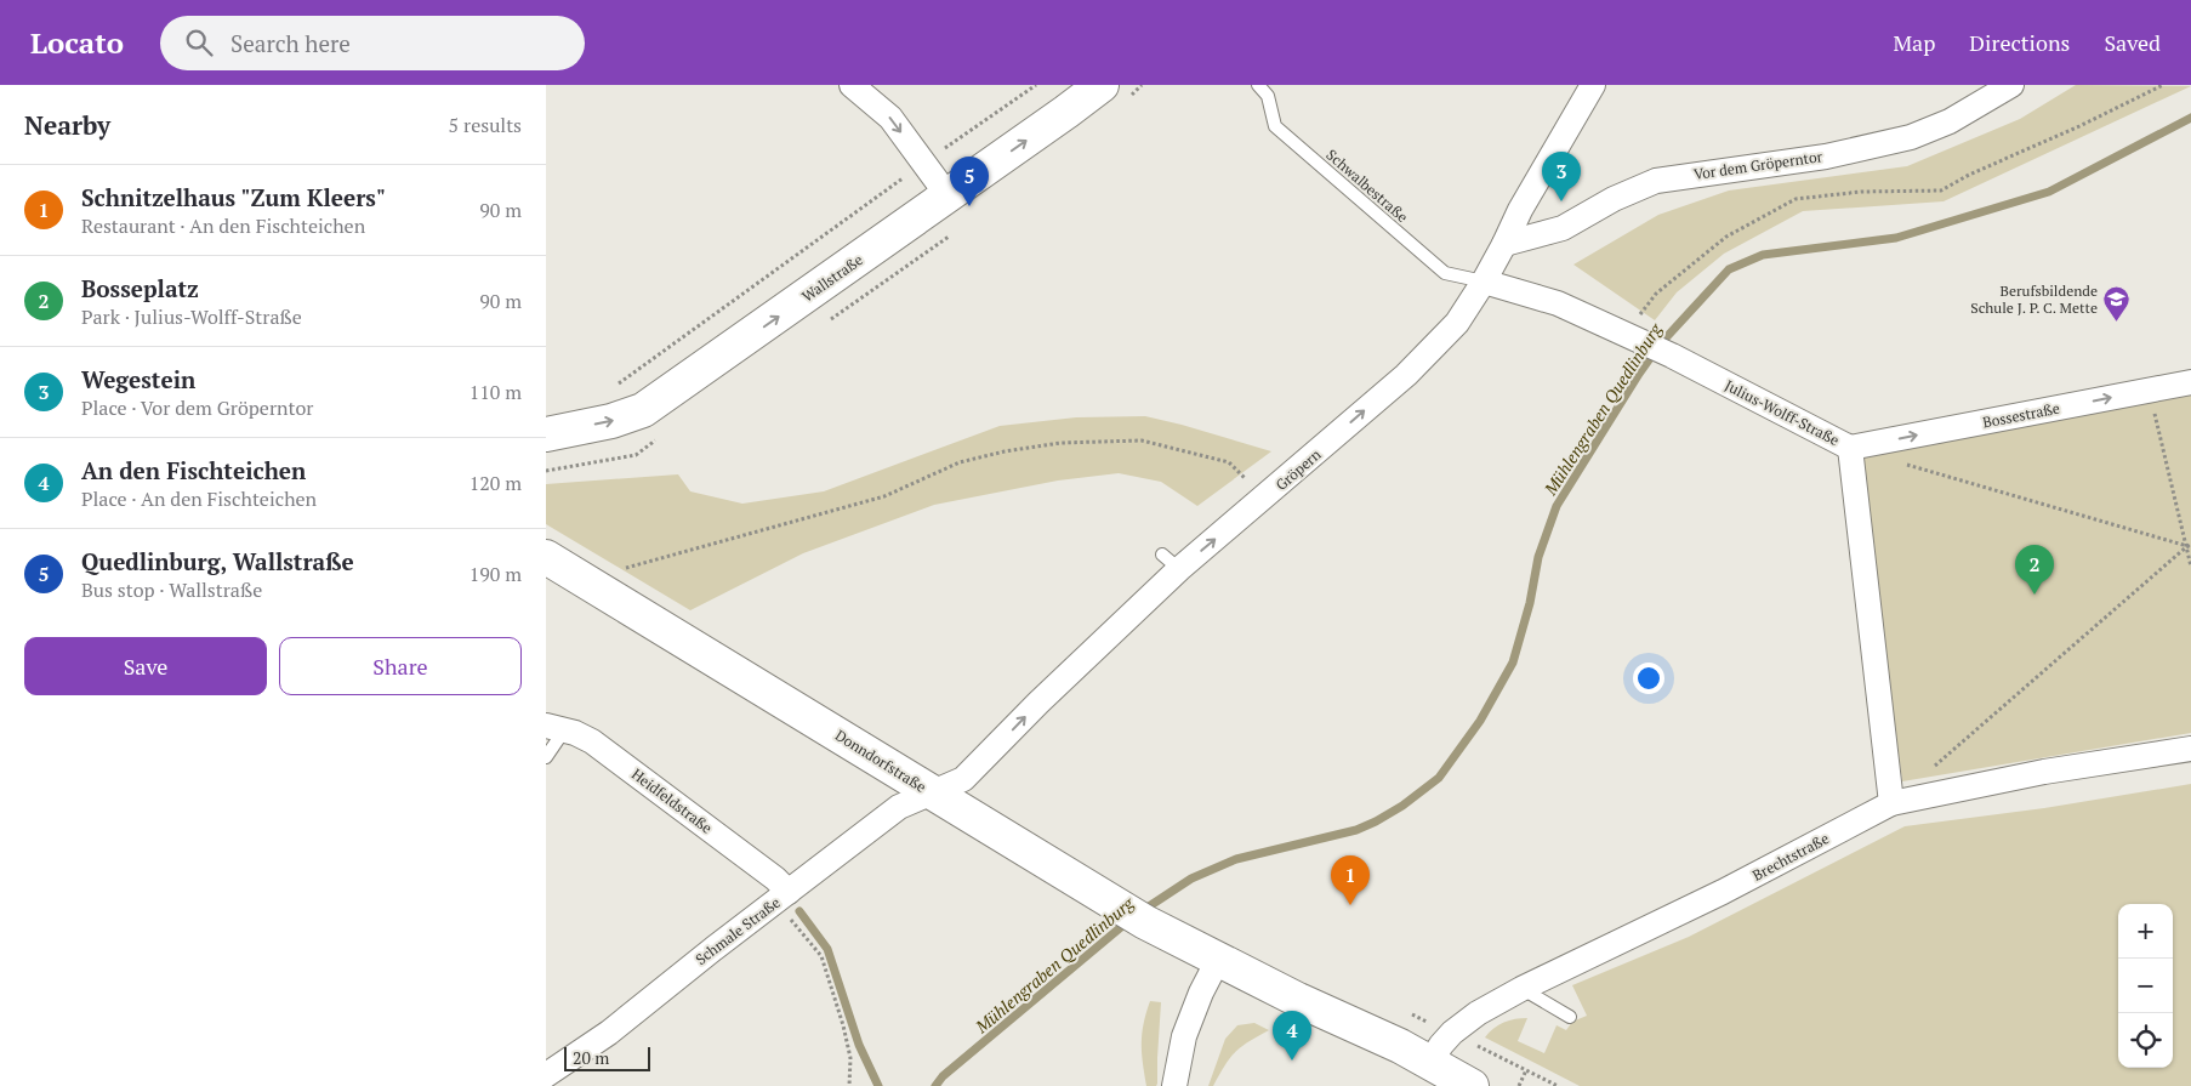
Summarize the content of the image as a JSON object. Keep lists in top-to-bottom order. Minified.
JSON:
{"streets":{"main road":["Wallstraße","Donndorfstraße"],"street":["Vor dem Gröperntor","Julius-Wolff-Straße","Bossestraße","Gröpern","Heidfeldstraße","Brechtstraße","Schmale Straße"],"lane":["Schwalbestraße"]},"crossings":[["Vor dem Gröperntor","Gröpern"],["Schwalbestraße","Julius-Wolff-Straße"],["Schwalbestraße","Gröpern"],["Julius-Wolff-Straße","Bossestraße"],["Julius-Wolff-Straße","Gröpern"],["Julius-Wolff-Straße","Brechtstraße"],["Gröpern","Donndorfstraße"],["Gröpern","Schmale Straße"],["Donndorfstraße","Brechtstraße"],["Donndorfstraße","Schmale Straße"],["Heidfeldstraße","Schmale Straße"]],"one_way":["Wallstraße","Bossestraße","Gröpern"],"water":["Mühlengraben Quedlinburg"],"places":{"school or university":["Berufsbildende Schule J. P. C. Mette"]},"scale_bar":"20 m","page":{"header":"Locato","search":"Search here","nav":["Map","Directions","Saved"],"heading":["Nearby","5 results"],"pins":["3","5","2","1","4"],"list":[{"mark":"1","name":"Schnitzelhaus \"Zum Kleers\"","note":"Restaurant · An den Fischteichen","value":"90 m"},{"mark":"2","name":"Bosseplatz","note":"Park · Julius-Wolff-Straße","value":"90 m"},{"mark":"3","name":"Wegestein","note":"Place · Vor dem Gröperntor","value":"110 m"},{"mark":"4","name":"An den Fischteichen","note":"Place · An den Fischteichen","value":"120 m"},{"mark":"5","name":"Quedlinburg, Wallstraße","note":"Bus stop · Wallstraße","value":"190 m"}],"buttons":["Save","Share"],"map_buttons":["+","−"],"scale":"20 m"}}
